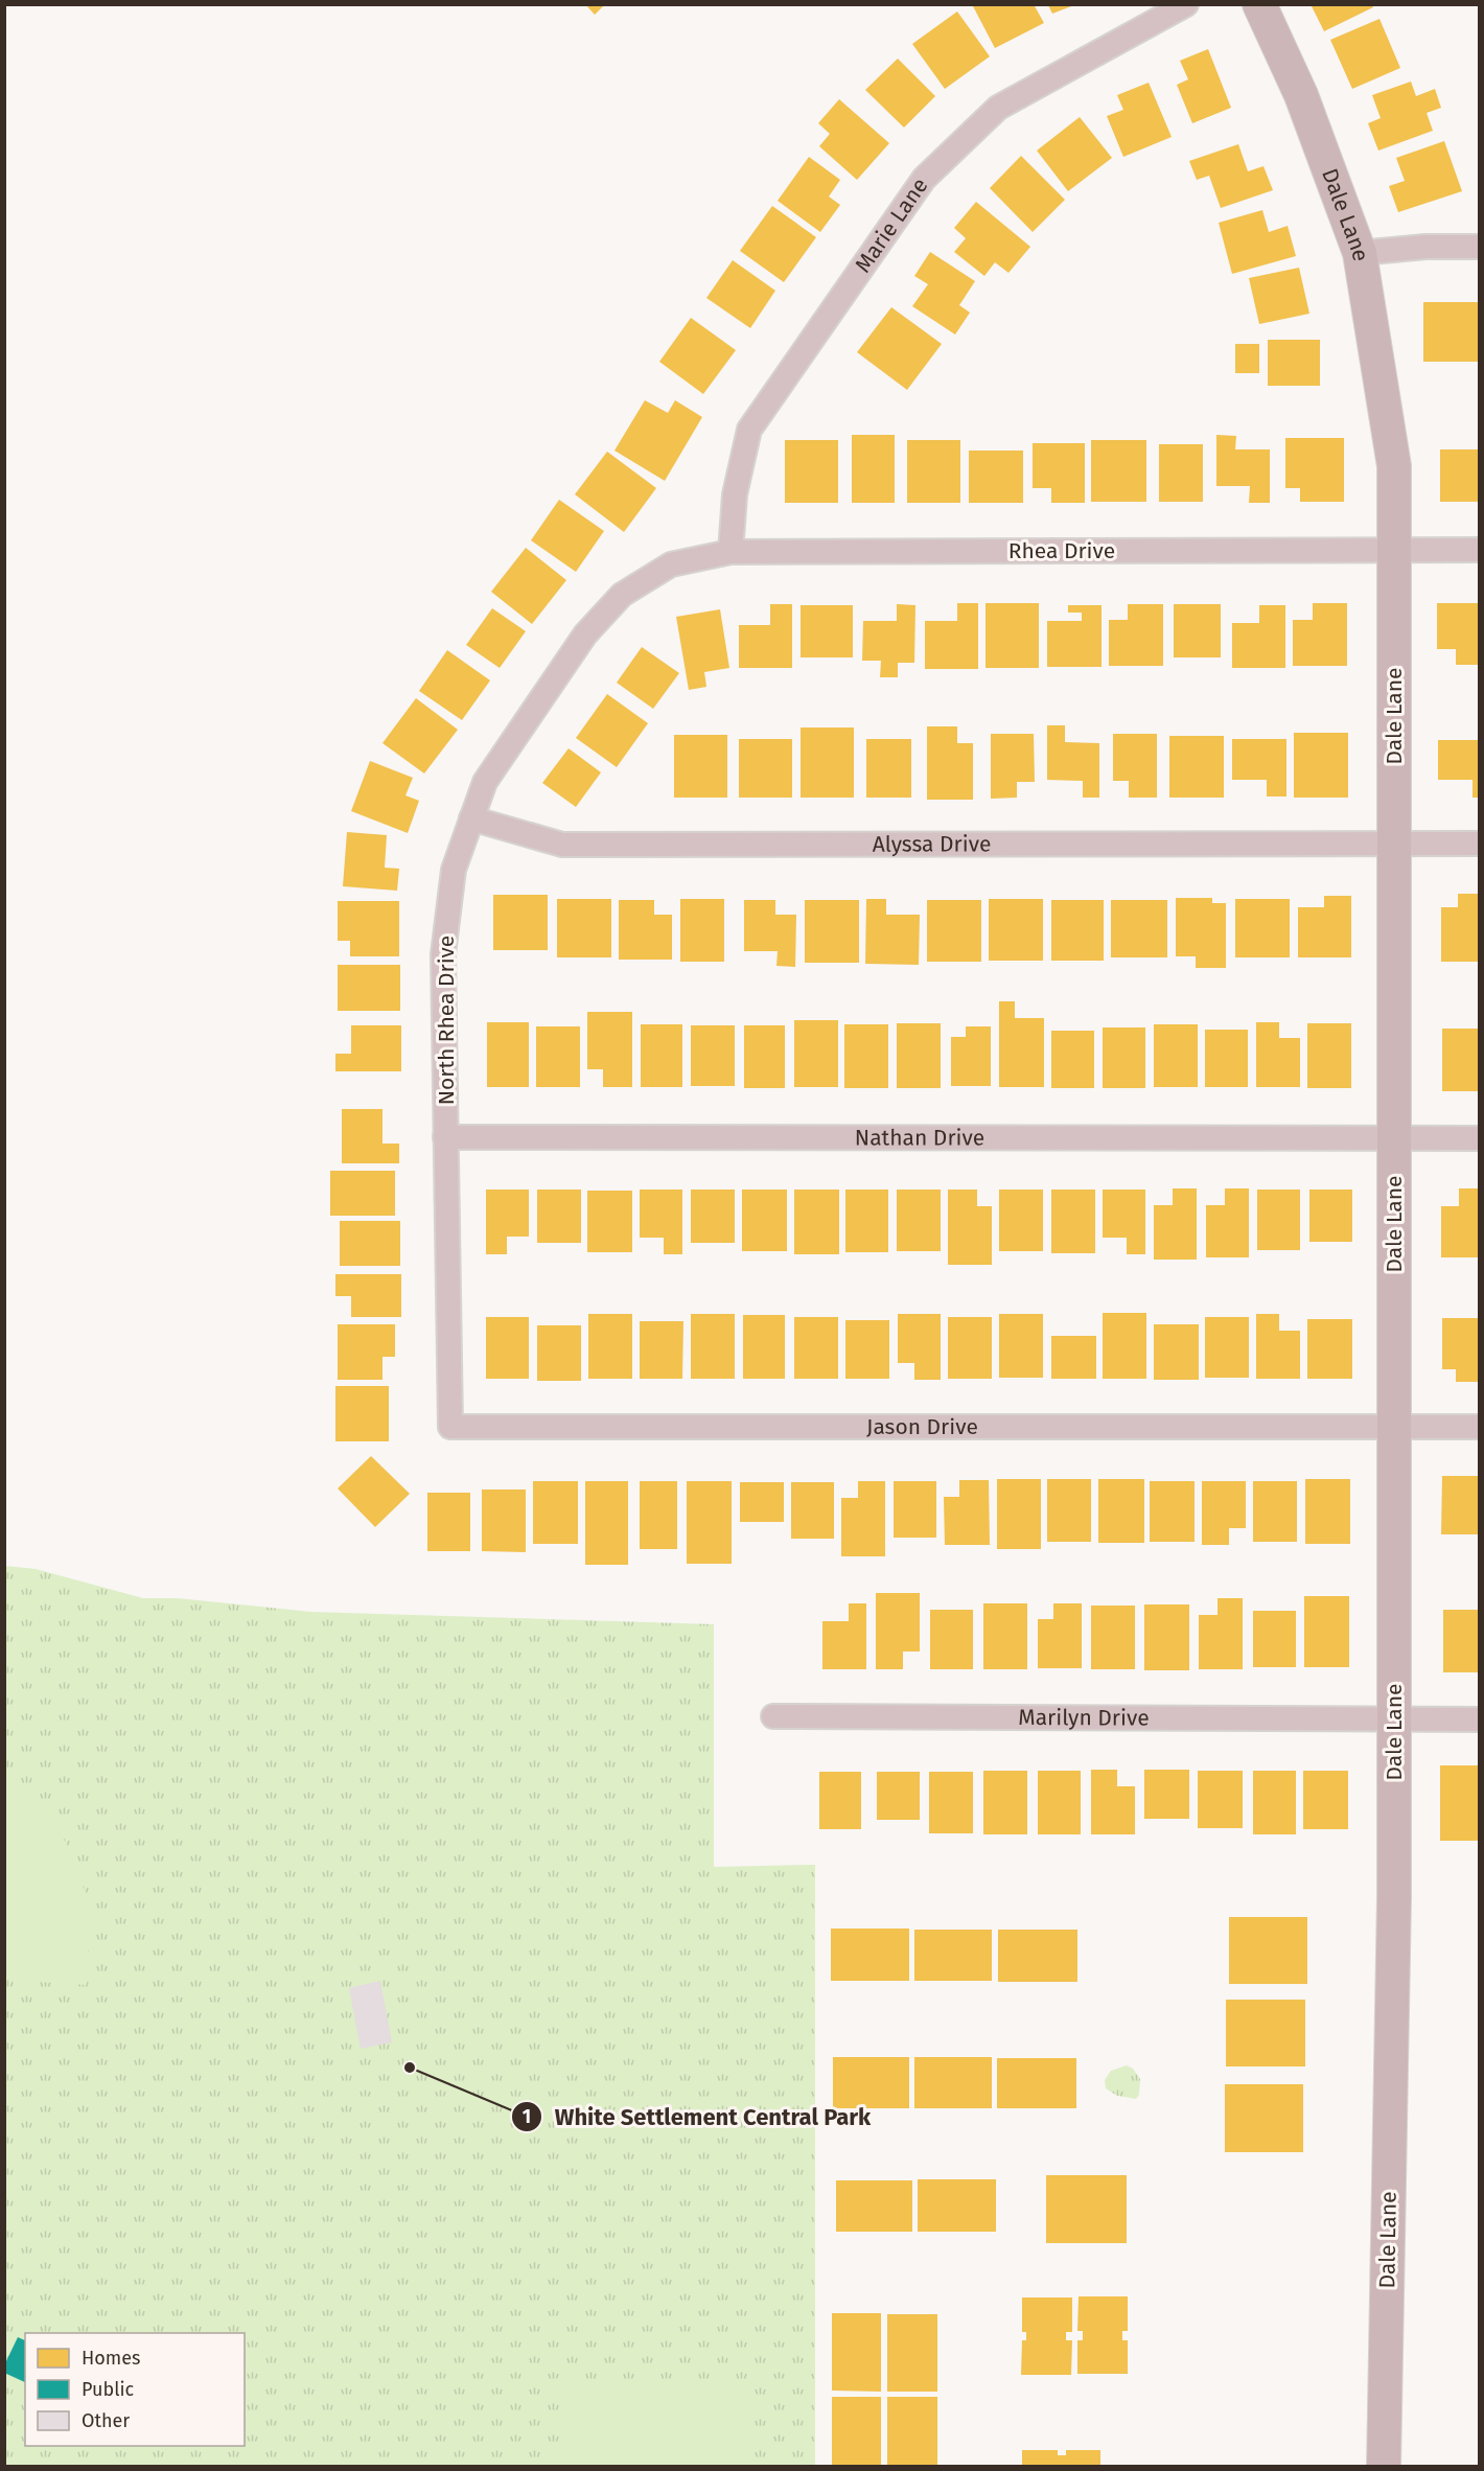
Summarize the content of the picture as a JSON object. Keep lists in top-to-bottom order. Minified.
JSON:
{"streets":{"street":["Dale Lane","Marie Lane","Rhea Drive","Alyssa Drive","North Rhea Drive","Nathan Drive","Jason Drive","Marilyn Drive"]},"crossings":[["Dale Lane","Rhea Drive"],["Dale Lane","Alyssa Drive"],["Dale Lane","Nathan Drive"],["Dale Lane","Jason Drive"],["Dale Lane","Marilyn Drive"],["Marie Lane","Rhea Drive"],["Marie Lane","North Rhea Drive"],["Rhea Drive","North Rhea Drive"],["Alyssa Drive","North Rhea Drive"],["North Rhea Drive","Nathan Drive"],["North Rhea Drive","Jason Drive"]],"places":["White Settlement Central Park"],"legend":["Homes","Public","Other"]}
